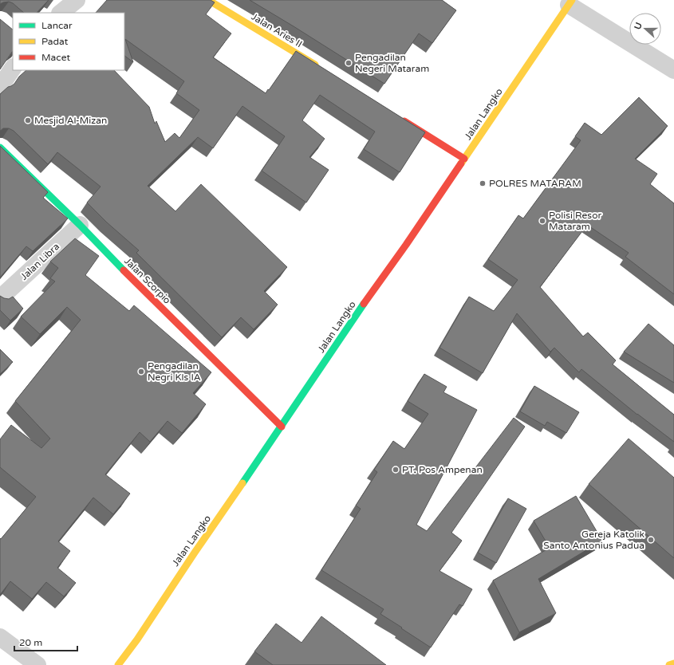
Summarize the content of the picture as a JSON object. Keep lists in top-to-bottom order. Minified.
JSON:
{"streets":{"main road":["Jalan Aries II","Jalan Langko","Jalan Scorpio"],"street":["Jalan Libra"]},"crossings":[["Jalan Langko","Jalan Scorpio"],["Jalan Libra","Jalan Scorpio"]],"places":["Pengadilan Negeri Mataram","Mesjid Al-Mizan","POLRES MATARAM","Polisi Resor Mataram","Pengadilan Negri Kls IA","PT. Pos Ampenan","Gereja Katolik Santo Antonius Padua"],"legend":["Lancar","Padat","Macet"],"scale_bar":"20 m","north":"left"}
